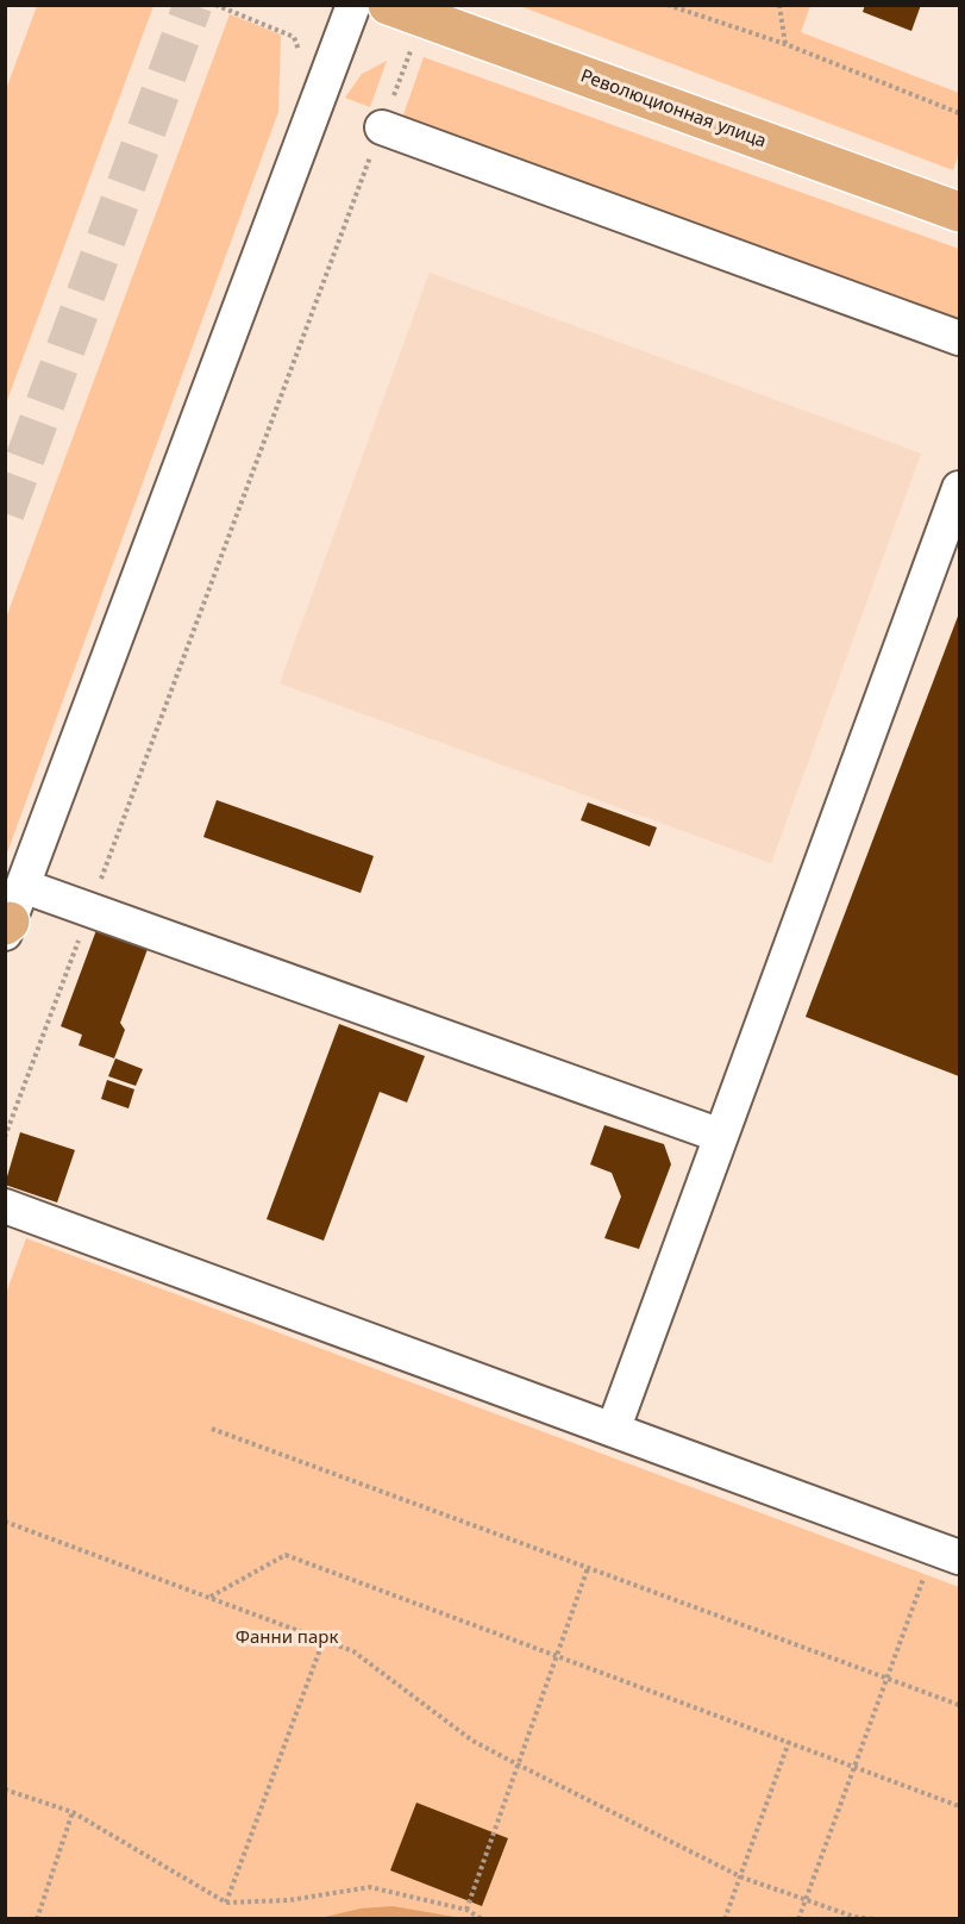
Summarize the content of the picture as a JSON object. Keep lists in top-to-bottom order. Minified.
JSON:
{"streets":{"main road":["Революционная улица"]},"parks":["Фанни парк"]}
